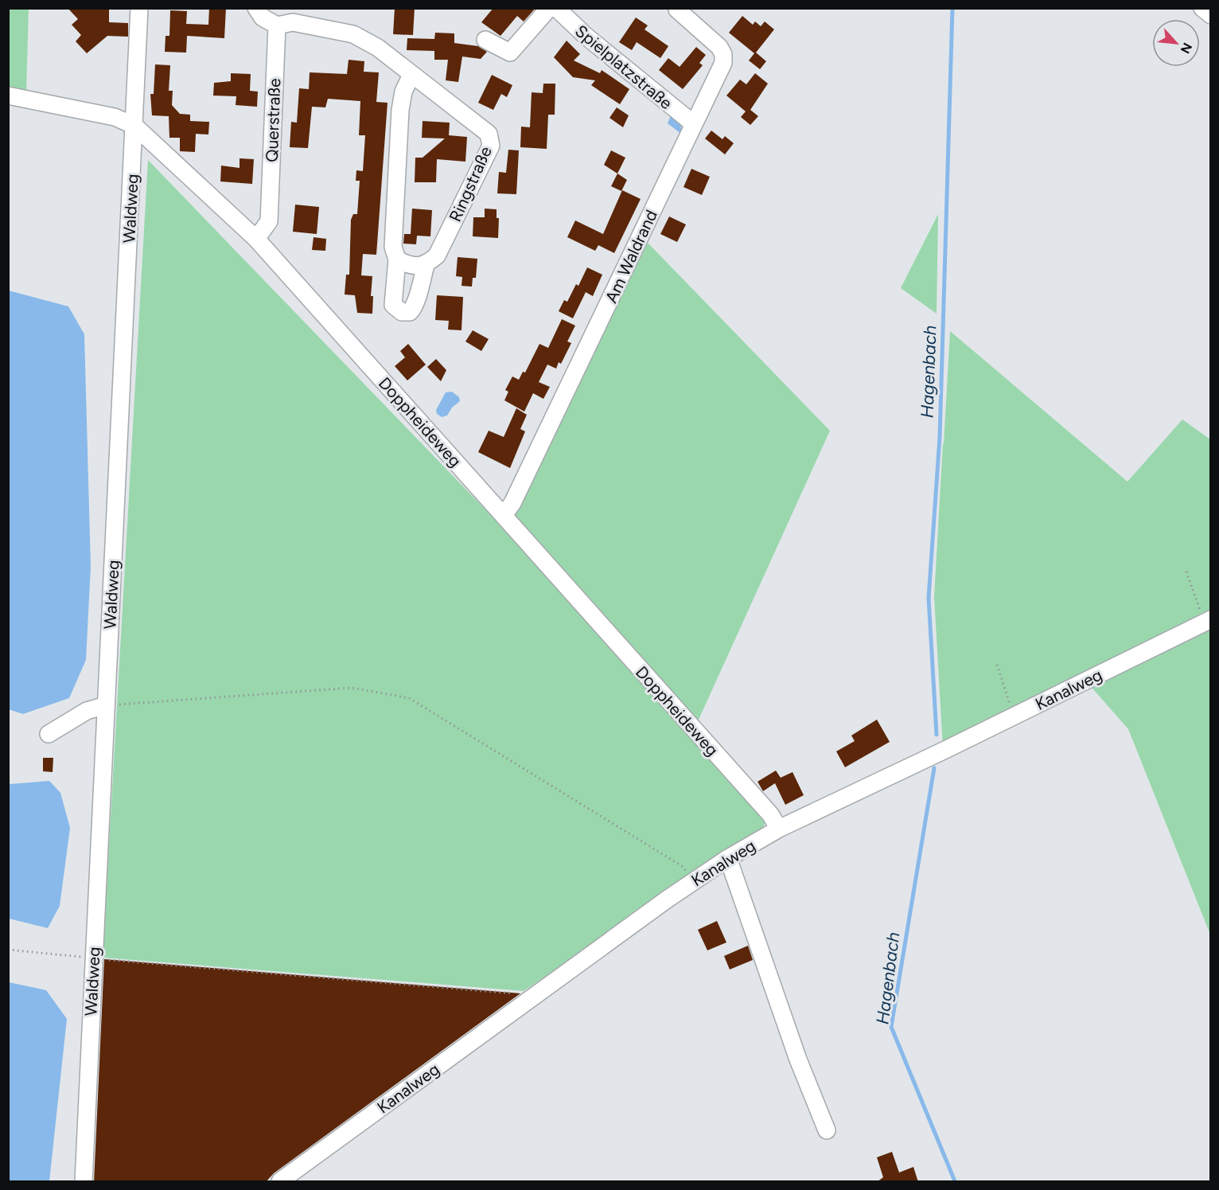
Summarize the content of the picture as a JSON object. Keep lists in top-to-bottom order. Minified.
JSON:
{"streets":{"street":["Spielplatzstraße","Querstraße","Ringstraße","Waldweg","Am Waldrand","Doppheideweg","Kanalweg"]},"crossings":[["Spielplatzstraße","Am Waldrand"],["Querstraße","Ringstraße"],["Querstraße","Doppheideweg"],["Waldweg","Doppheideweg"],["Am Waldrand","Doppheideweg"],["Doppheideweg","Kanalweg"]],"water":["Hagenbach"],"north":"bottom right"}
